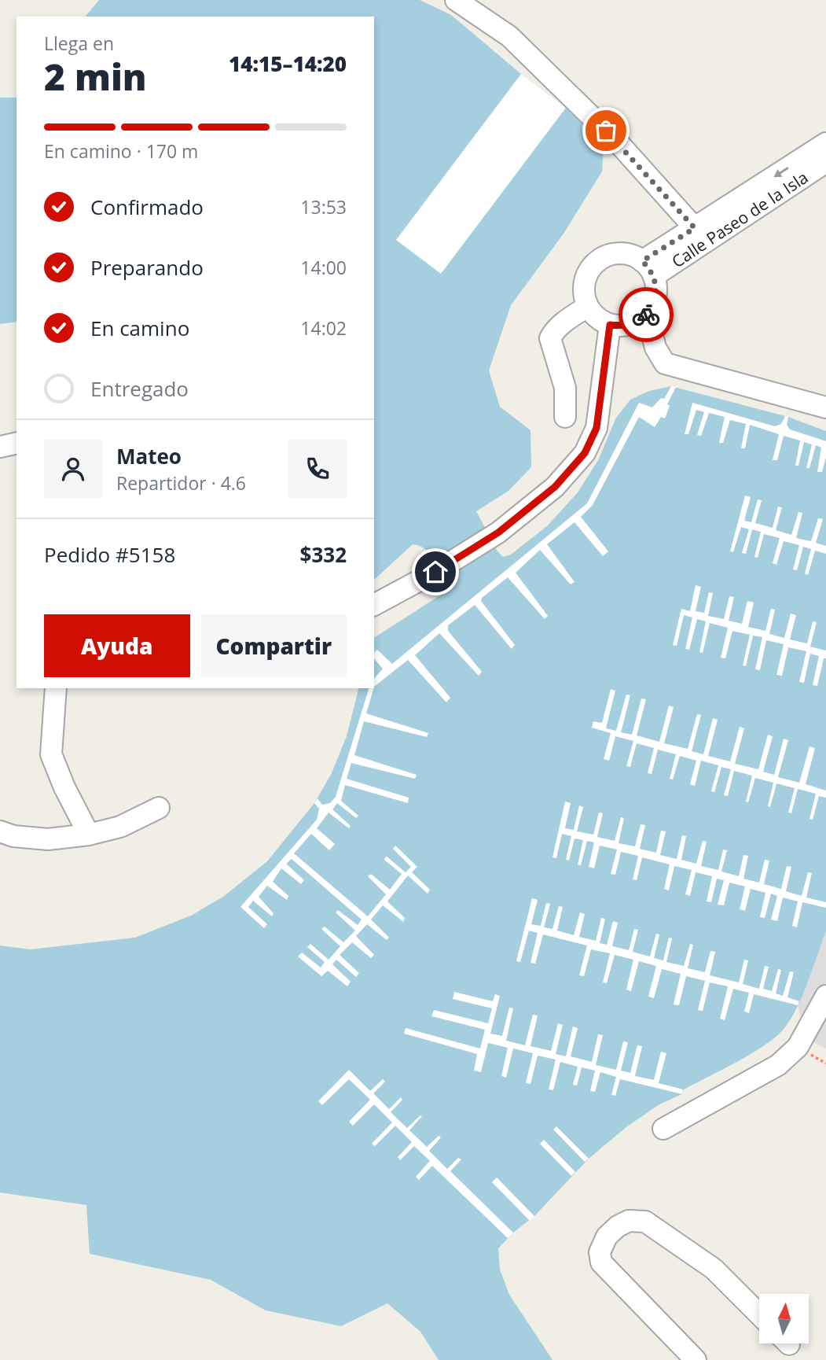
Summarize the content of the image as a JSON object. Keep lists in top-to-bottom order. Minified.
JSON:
{"streets":{"street":["Calle Paseo de la Isla"]},"north":"top","page":{"heading":["2 min","Llega en","14:15–14:20"],"panel":["Mateo","Repartidor · 4.6","Pedido #5158","$332"],"bar":"En camino · 170 m","list":[["Confirmado","13:53"],["Preparando","14:00"],["En camino","14:02"],"Entregado"],"buttons":["Ayuda","Compartir"]}}
